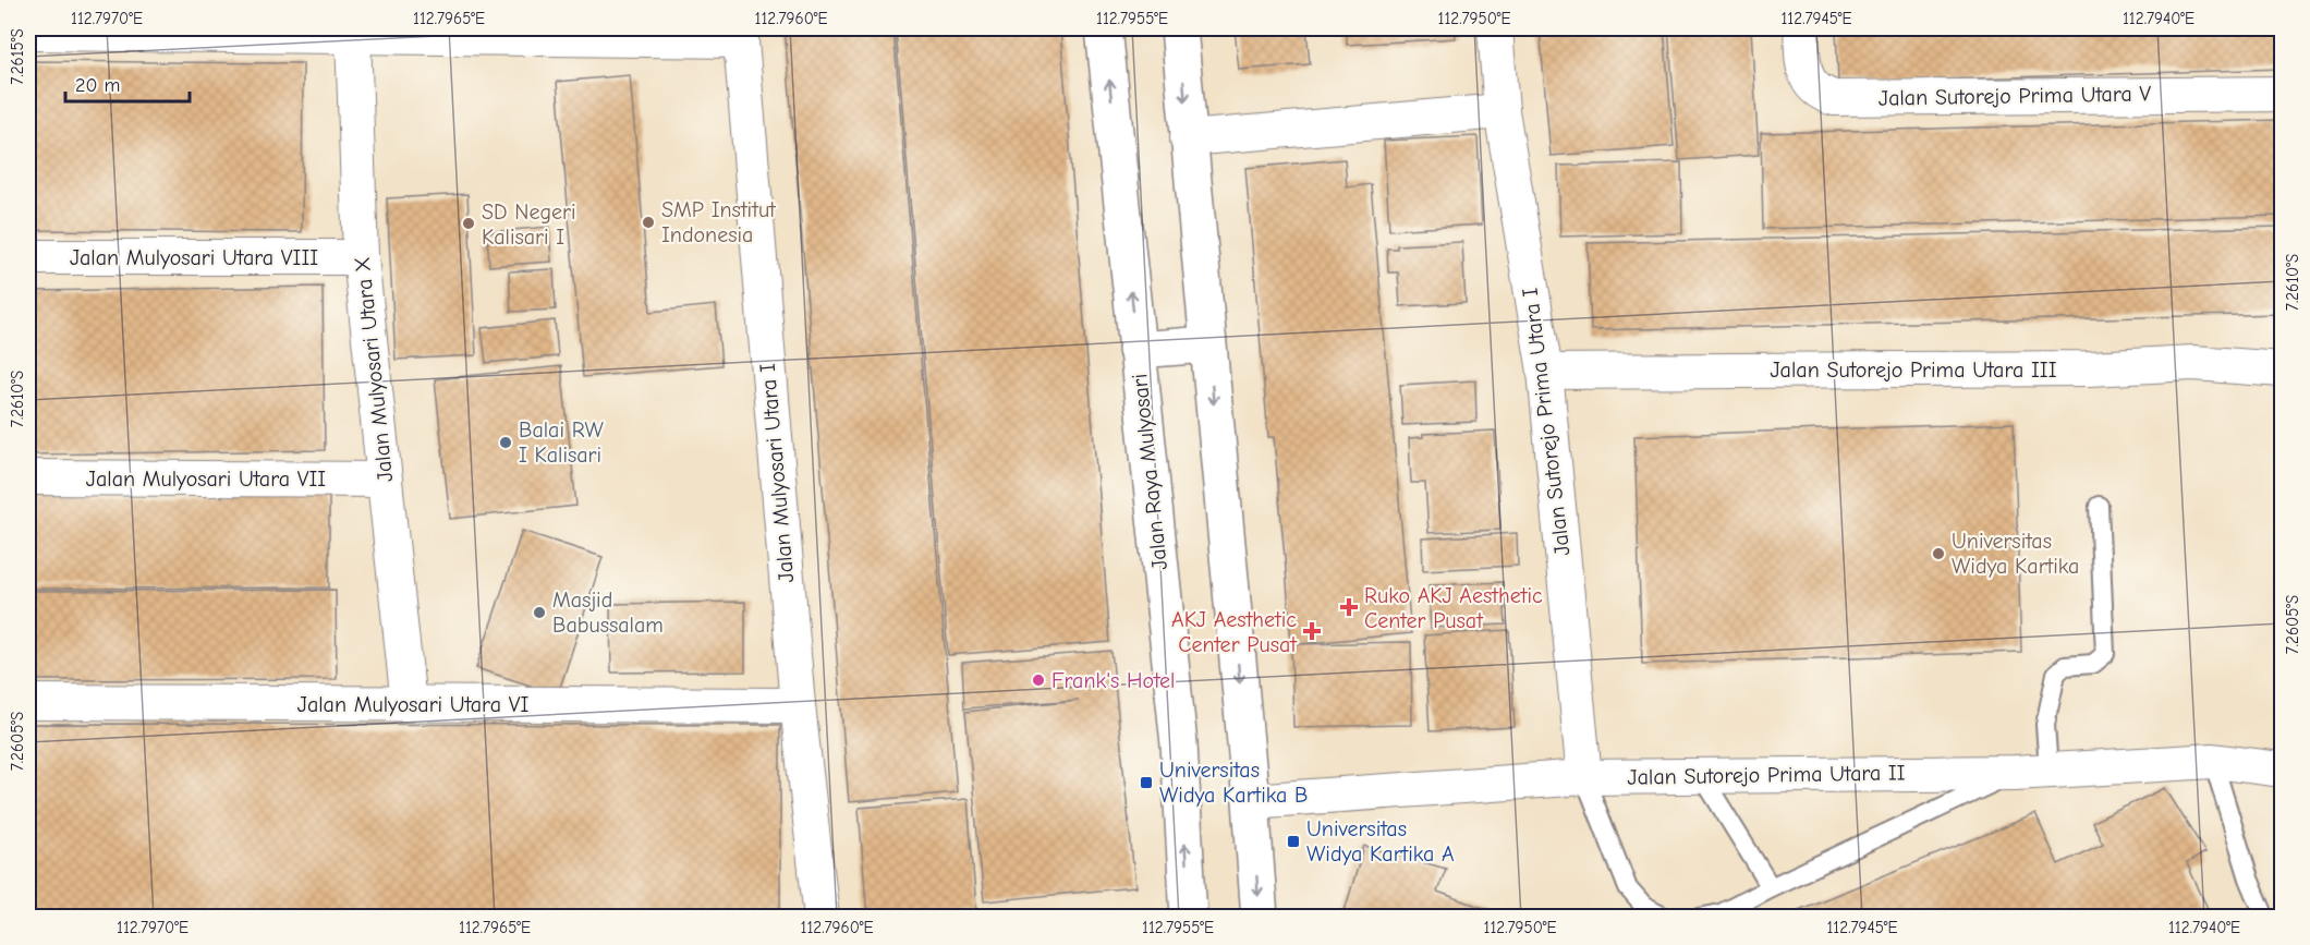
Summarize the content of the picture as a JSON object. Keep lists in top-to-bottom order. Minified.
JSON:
{"streets":{"main road":["Jalan Raya Mulyosari"],"street":["Jalan Sutorejo Prima Utara V","Jalan Mulyosari Utara VIII","Jalan Mulyosari Utara X","Jalan Sutorejo Prima Utara III","Jalan Sutorejo Prima Utara I","Jalan Mulyosari Utara I","Jalan Mulyosari Utara VII","Jalan Mulyosari Utara VI","Jalan Sutorejo Prima Utara II"]},"crossings":[["Jalan Mulyosari Utara VIII","Jalan Mulyosari Utara X"],["Jalan Mulyosari Utara X","Jalan Mulyosari Utara VII"],["Jalan Mulyosari Utara X","Jalan Mulyosari Utara VI"],["Jalan Sutorejo Prima Utara III","Jalan Sutorejo Prima Utara I"],["Jalan Sutorejo Prima Utara I","Jalan Sutorejo Prima Utara II"],["Jalan Mulyosari Utara I","Jalan Mulyosari Utara VI"]],"places":{"other":["SMP Institut Indonesia","SD Negeri Kalisari I","Balai RW I Kalisari","Universitas Widya Kartika","Masjid Babussalam","Frank's Hotel"],"health":["Ruko AKJ Aesthetic Center Pusat","AKJ Aesthetic Center Pusat"],"transit":["Universitas Widya Kartika B","Universitas Widya Kartika A"]},"scale_bar":"20 m","coordinates":["112.7970°E","112.7965°E","112.7960°E","112.7955°E","112.7950°E","112.7945°E","112.7940°E","7.2615°S","7.2610°S","7.2605°S"]}
